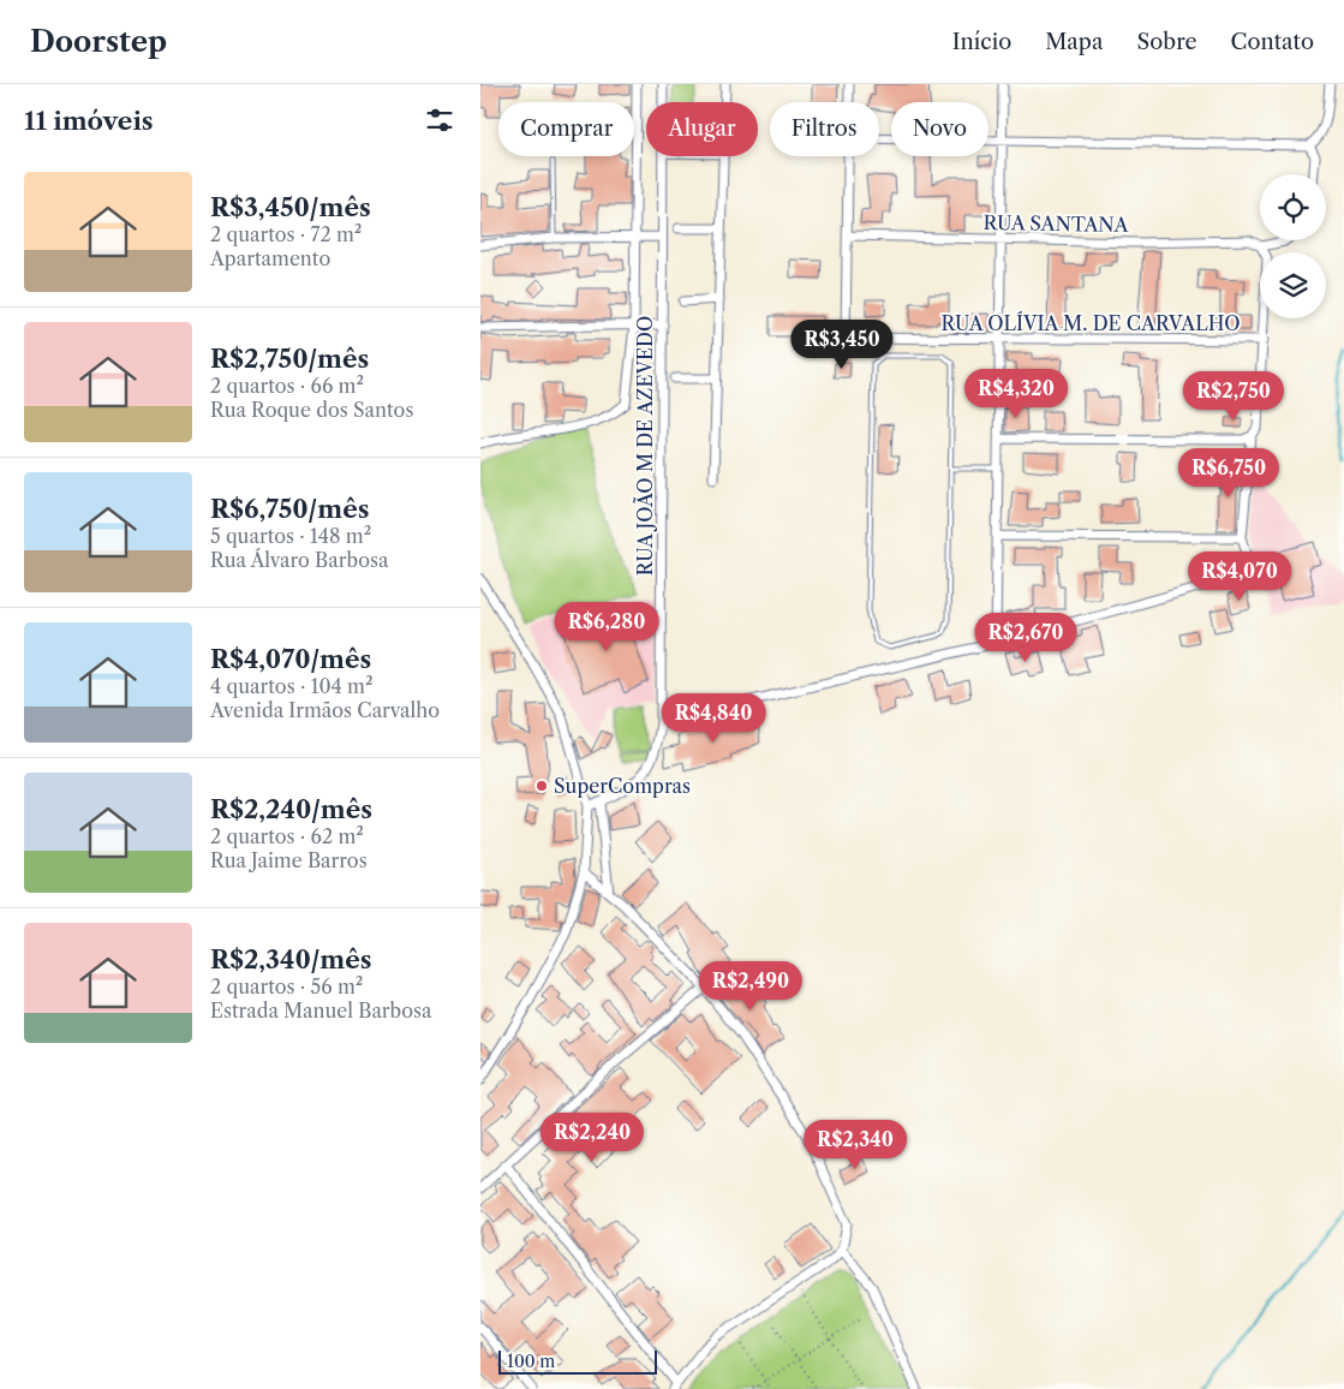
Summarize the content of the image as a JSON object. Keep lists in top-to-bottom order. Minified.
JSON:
{"streets":{"street":["RUA SANTANA","RUA OLÍVIA M. DE CARVALHO","RUA JOÃO M DE AZEVEDO"]},"crossings":[["RUA SANTANA","RUA OLÍVIA M. DE CARVALHO"]],"places":["SuperCompras"],"scale_bar":"100 m","page":{"header":"Doorstep","nav":["Início","Mapa","Sobre","Contato"],"heading":"11 imóveis","chip":["Comprar","Alugar","Filtros","Novo"],"list":[{"name":"R$3,450/mês","note":"2 quartos · 72 m² · Apartamento"},{"name":"R$2,750/mês","note":"2 quartos · 66 m² · Rua Roque dos Santos"},{"name":"R$6,750/mês","note":"5 quartos · 148 m² · Rua Álvaro Barbosa"},{"name":"R$4,070/mês","note":"4 quartos · 104 m² · Avenida Irmãos Carvalho"},{"name":"R$2,240/mês","note":"2 quartos · 62 m² · Rua Jaime Barros"},{"name":"R$2,340/mês","note":"2 quartos · 56 m² · Estrada Manuel Barbosa"}],"price":["R$3,450","R$4,320","R$2,750","R$6,750","R$4,070","R$6,280","R$2,670","R$4,840","R$2,490","R$2,240","R$2,340"],"scale":"100 m"}}
